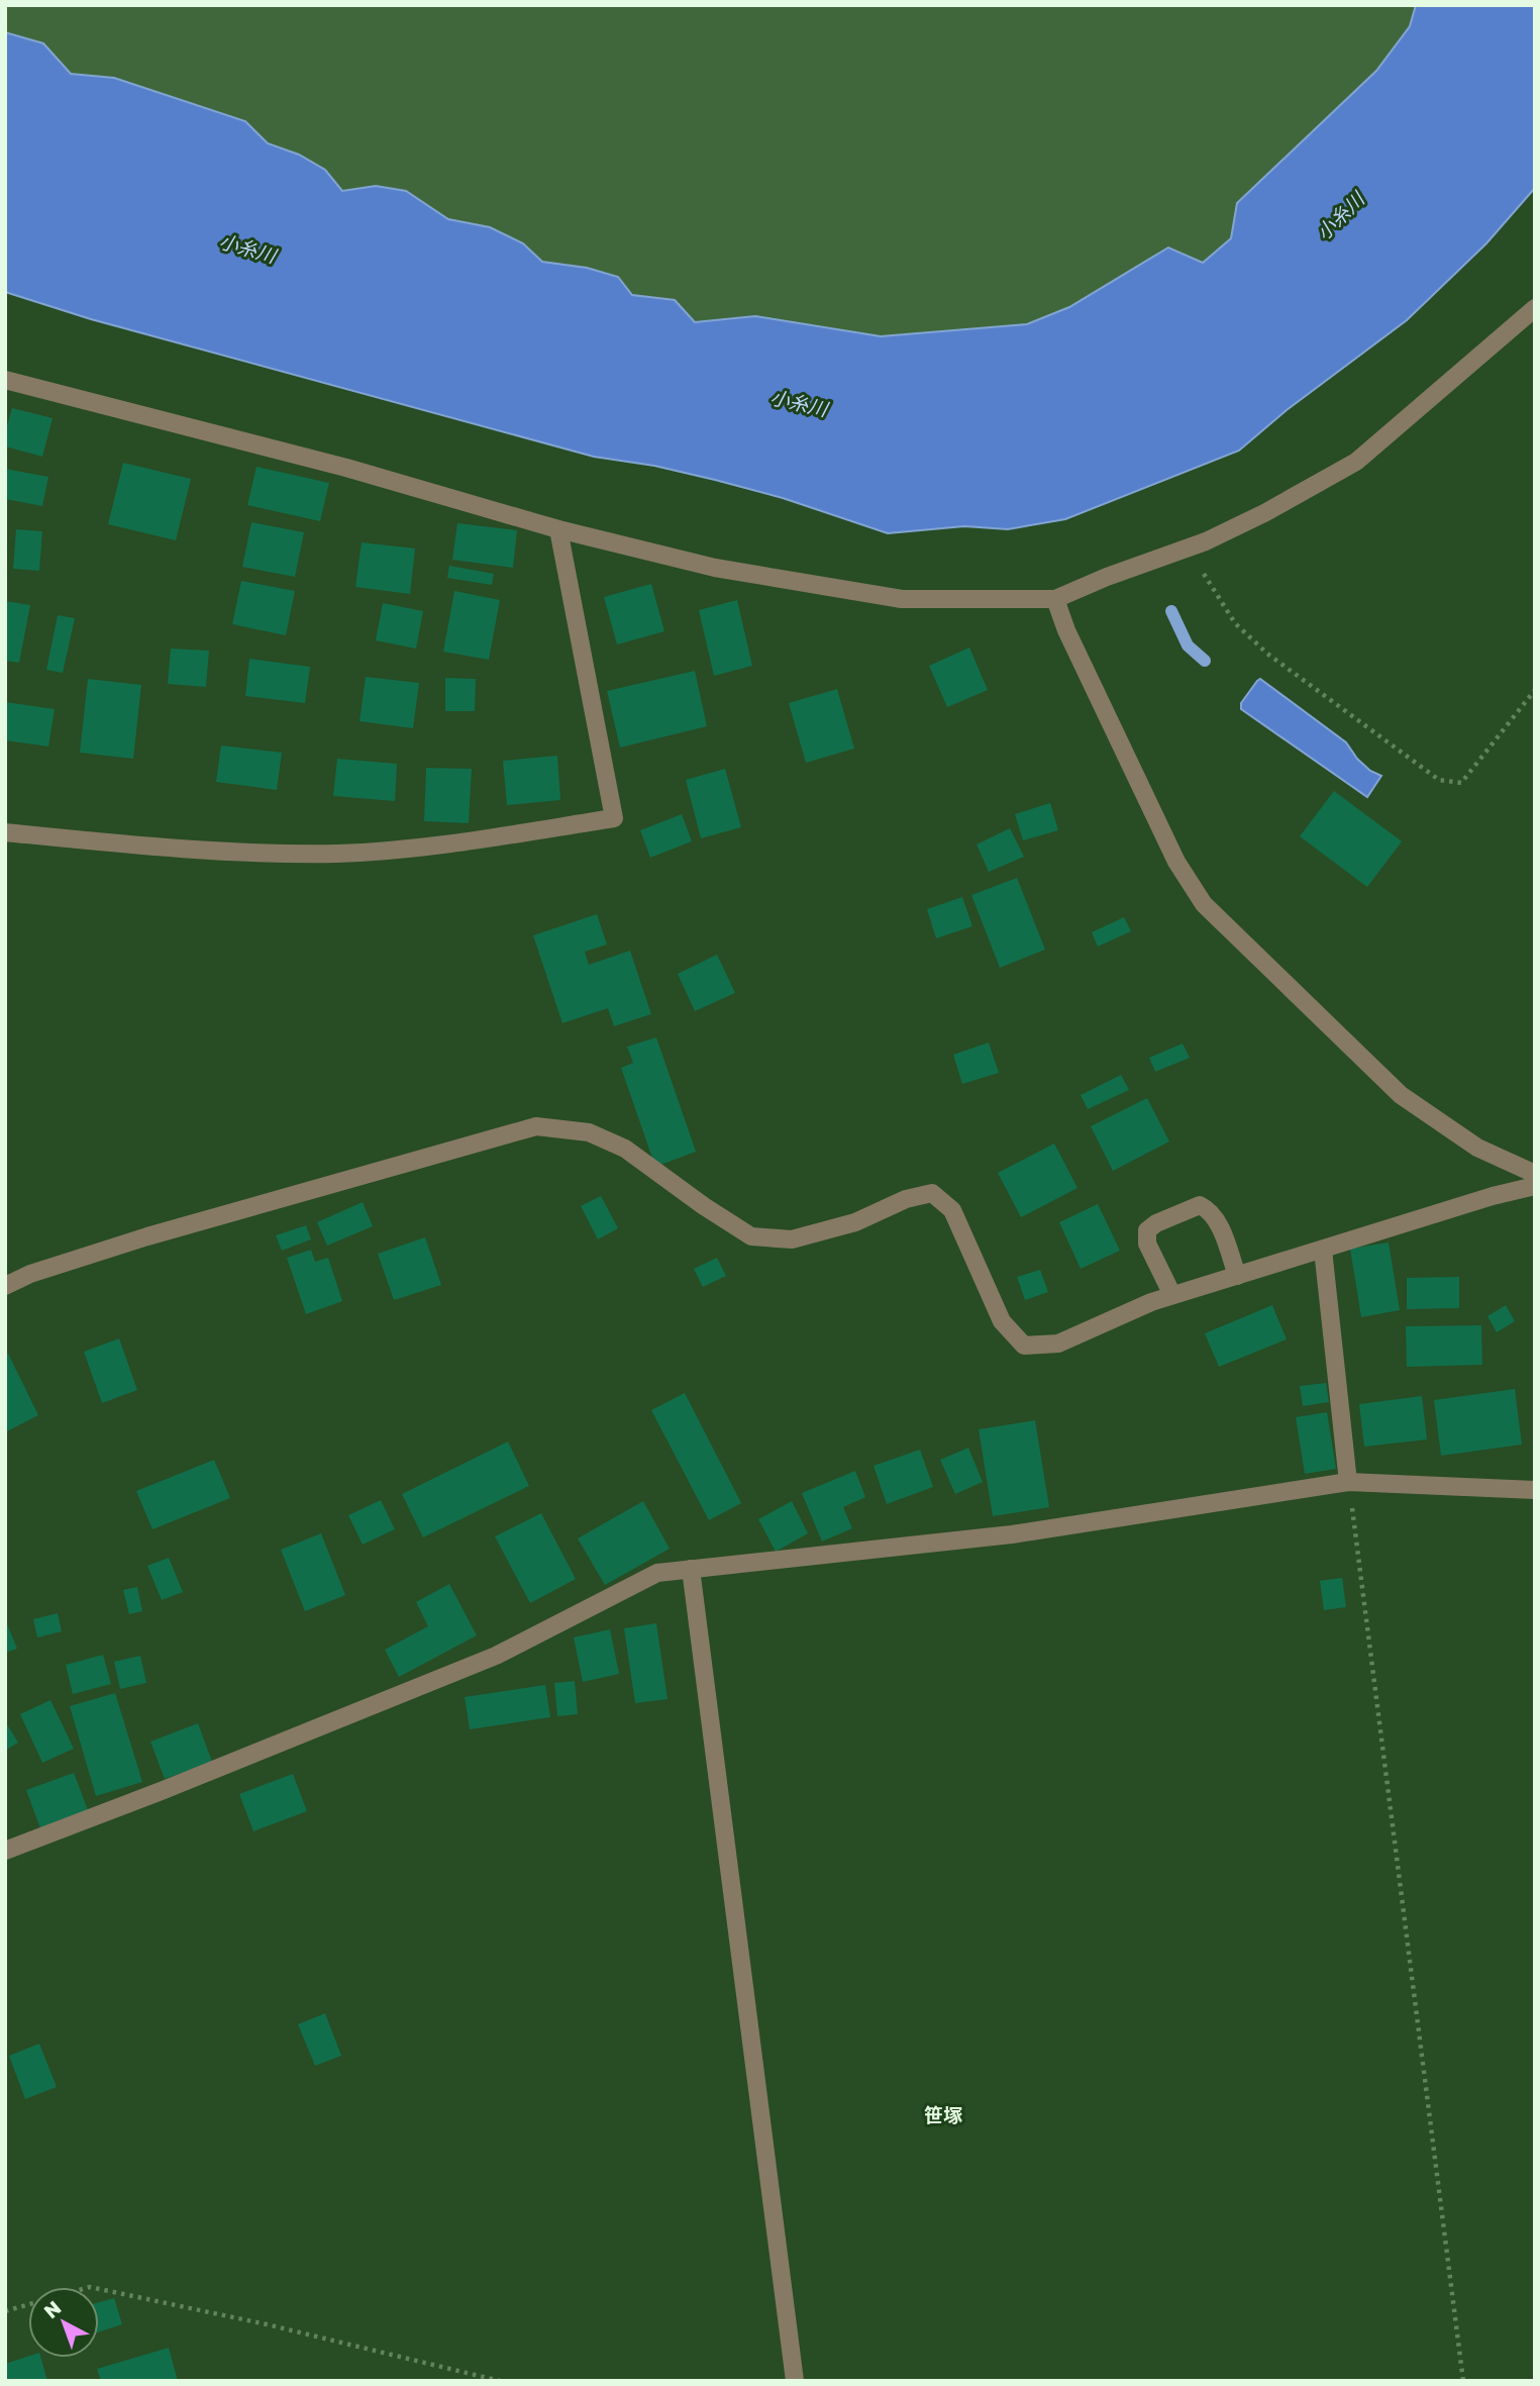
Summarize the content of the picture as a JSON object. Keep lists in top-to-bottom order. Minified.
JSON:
{"districts":["笹塚"],"water":["小糸川"],"north":"top left"}
